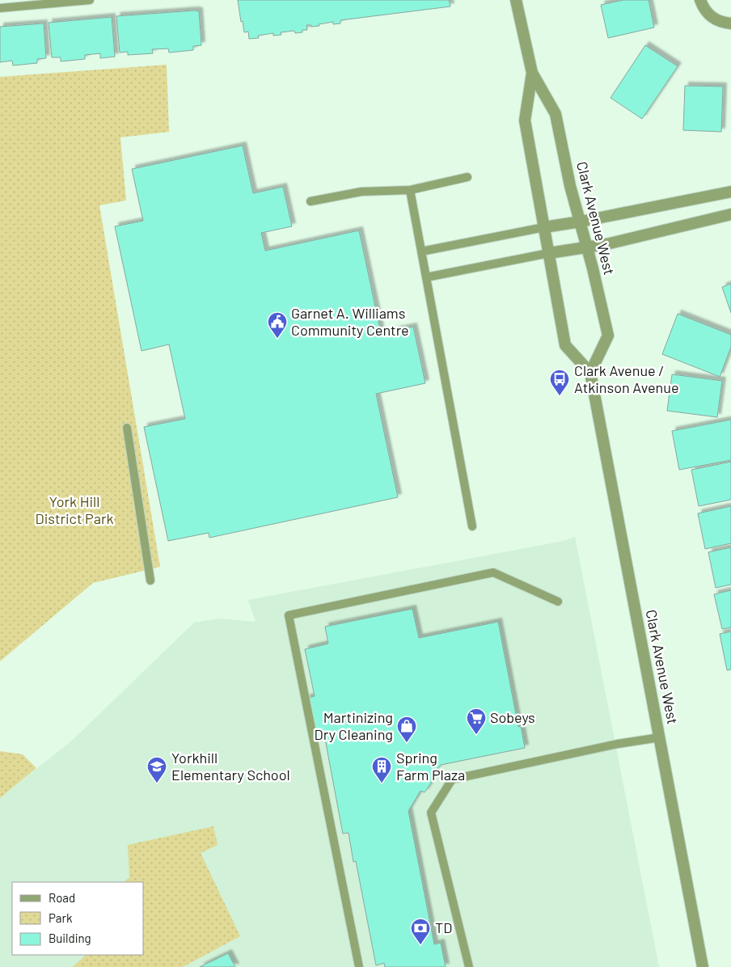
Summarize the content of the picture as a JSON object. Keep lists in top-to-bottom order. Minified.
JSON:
{"streets":{"street":["Clark Avenue West"]},"parks":["York Hill District Park"],"places":{"public building":["Garnet A. Williams Community Centre"],"bus stop":["Clark Avenue / Atkinson Avenue"],"supermarket":["Sobeys"],"shop":["Martinizing Dry Cleaning"],"school or university":["Yorkhill Elementary School"],"building":["Spring Farm Plaza"],"bank":["TD"]},"legend":["Road","Park","Building"]}
